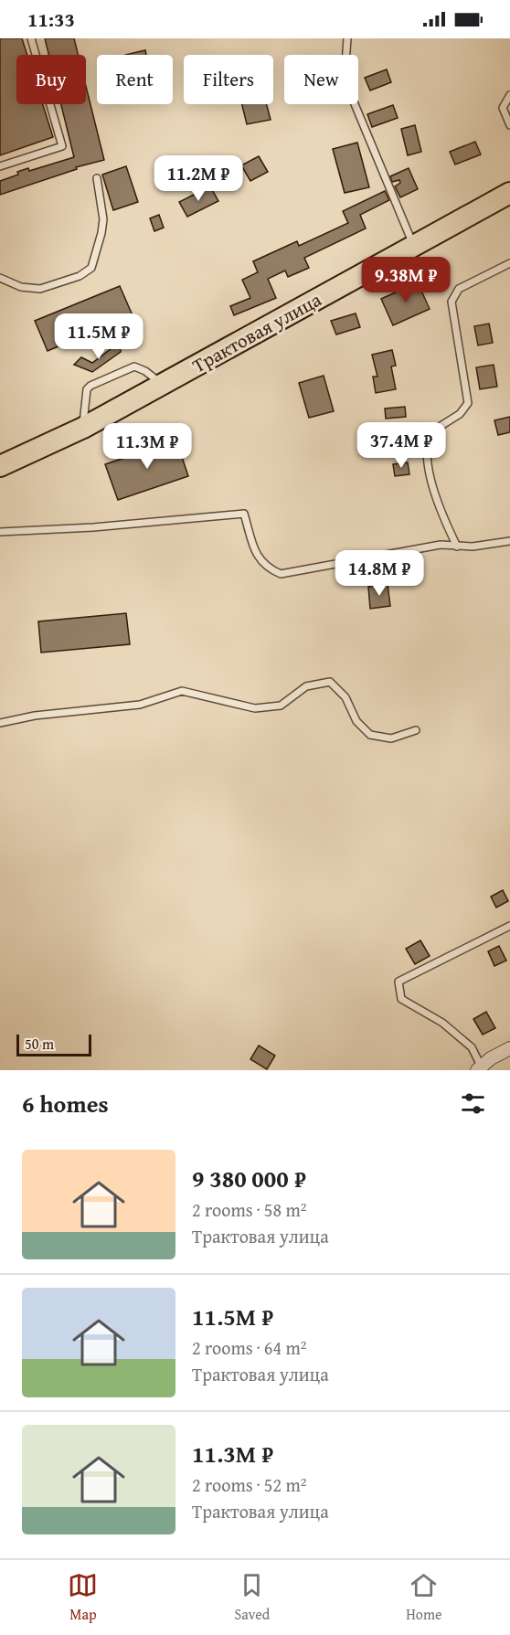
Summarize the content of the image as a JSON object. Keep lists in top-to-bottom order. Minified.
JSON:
{"streets":{"highway":["Трактовая улица"]},"scale_bar":"50 m","page":{"status":"11:33","chip":["Buy","Rent","Filters","New"],"price":["11.2M ₽","9.38M ₽","11.5M ₽","37.4M ₽","11.3M ₽","14.8M ₽"],"scale":"50 m","heading":"6 homes","list":[{"name":"9 380 000 ₽","note":"2 rooms · 58 m² · Трактовая улица"},{"name":"11.5M ₽","note":"2 rooms · 64 m² · Трактовая улица"},{"name":"11.3M ₽","note":"2 rooms · 52 m² · Трактовая улица"}],"tabs":["Map","Saved","Home"]}}
